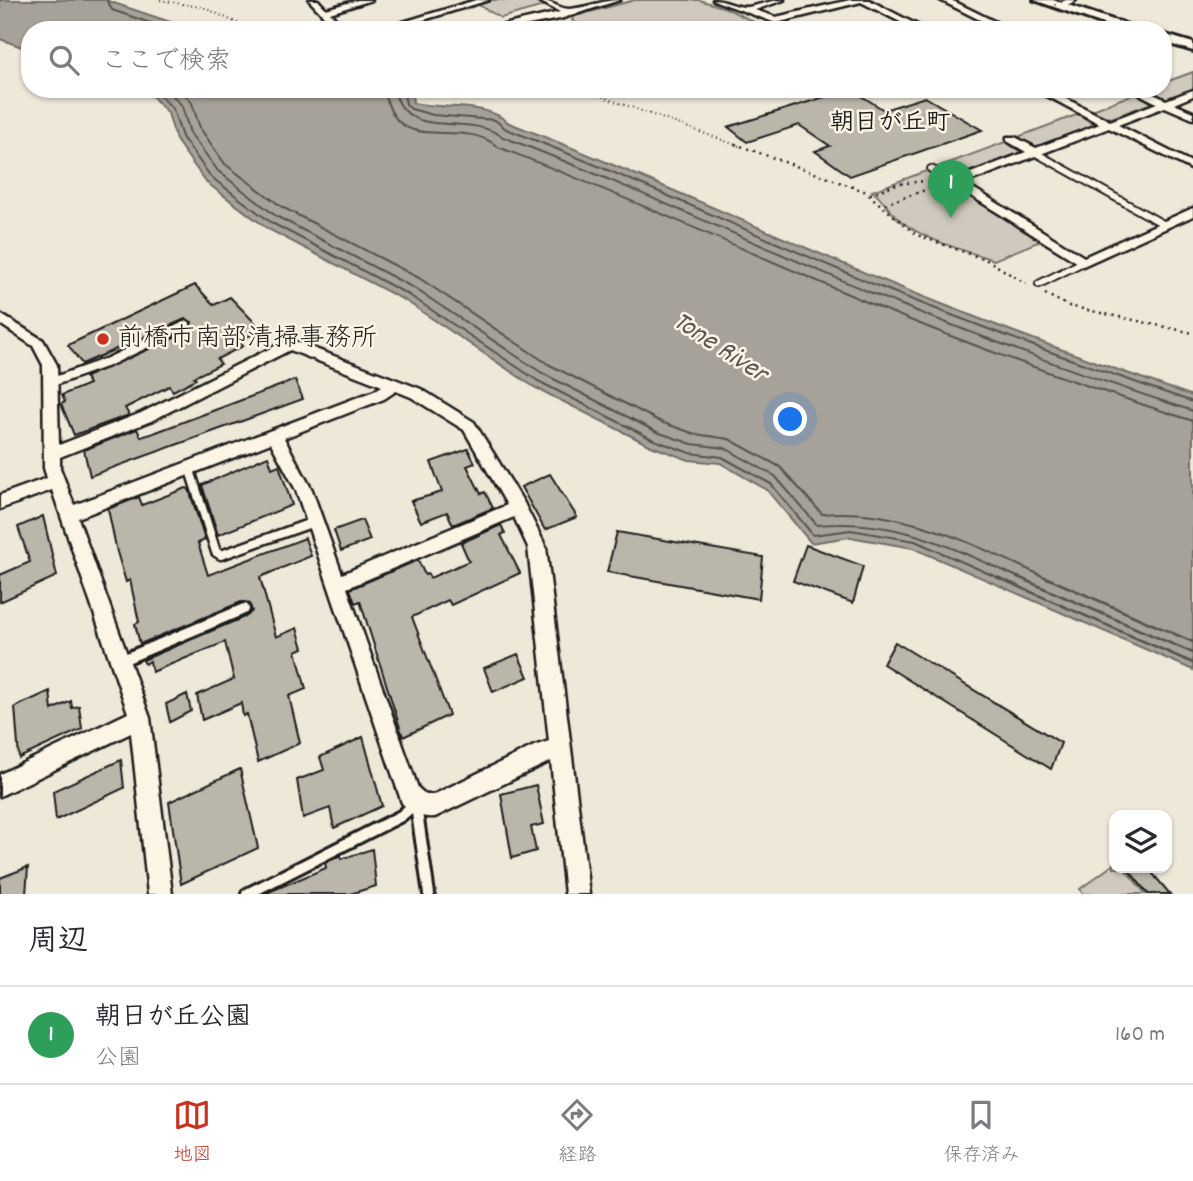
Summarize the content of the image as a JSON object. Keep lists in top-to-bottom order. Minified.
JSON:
{"districts":["朝日が丘町"],"water":["Tone River"],"places":["前橋市南部清掃事務所"],"page":{"search":"ここで検索","pins":"1","heading":"周辺","list":[{"mark":"1","name":"朝日が丘公園","note":"公園","value":"160 m"}],"nav":["地図","経路","保存済み"]}}
